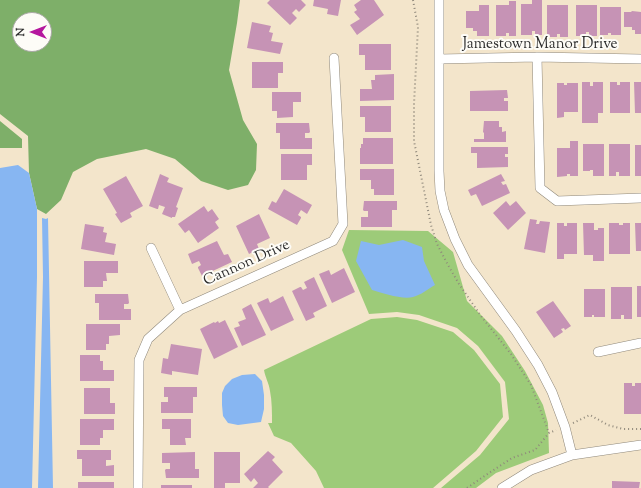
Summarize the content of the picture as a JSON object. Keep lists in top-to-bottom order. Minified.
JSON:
{"streets":{"street":["Jamestown Manor Drive","Cannon Drive"]},"north":"left"}
